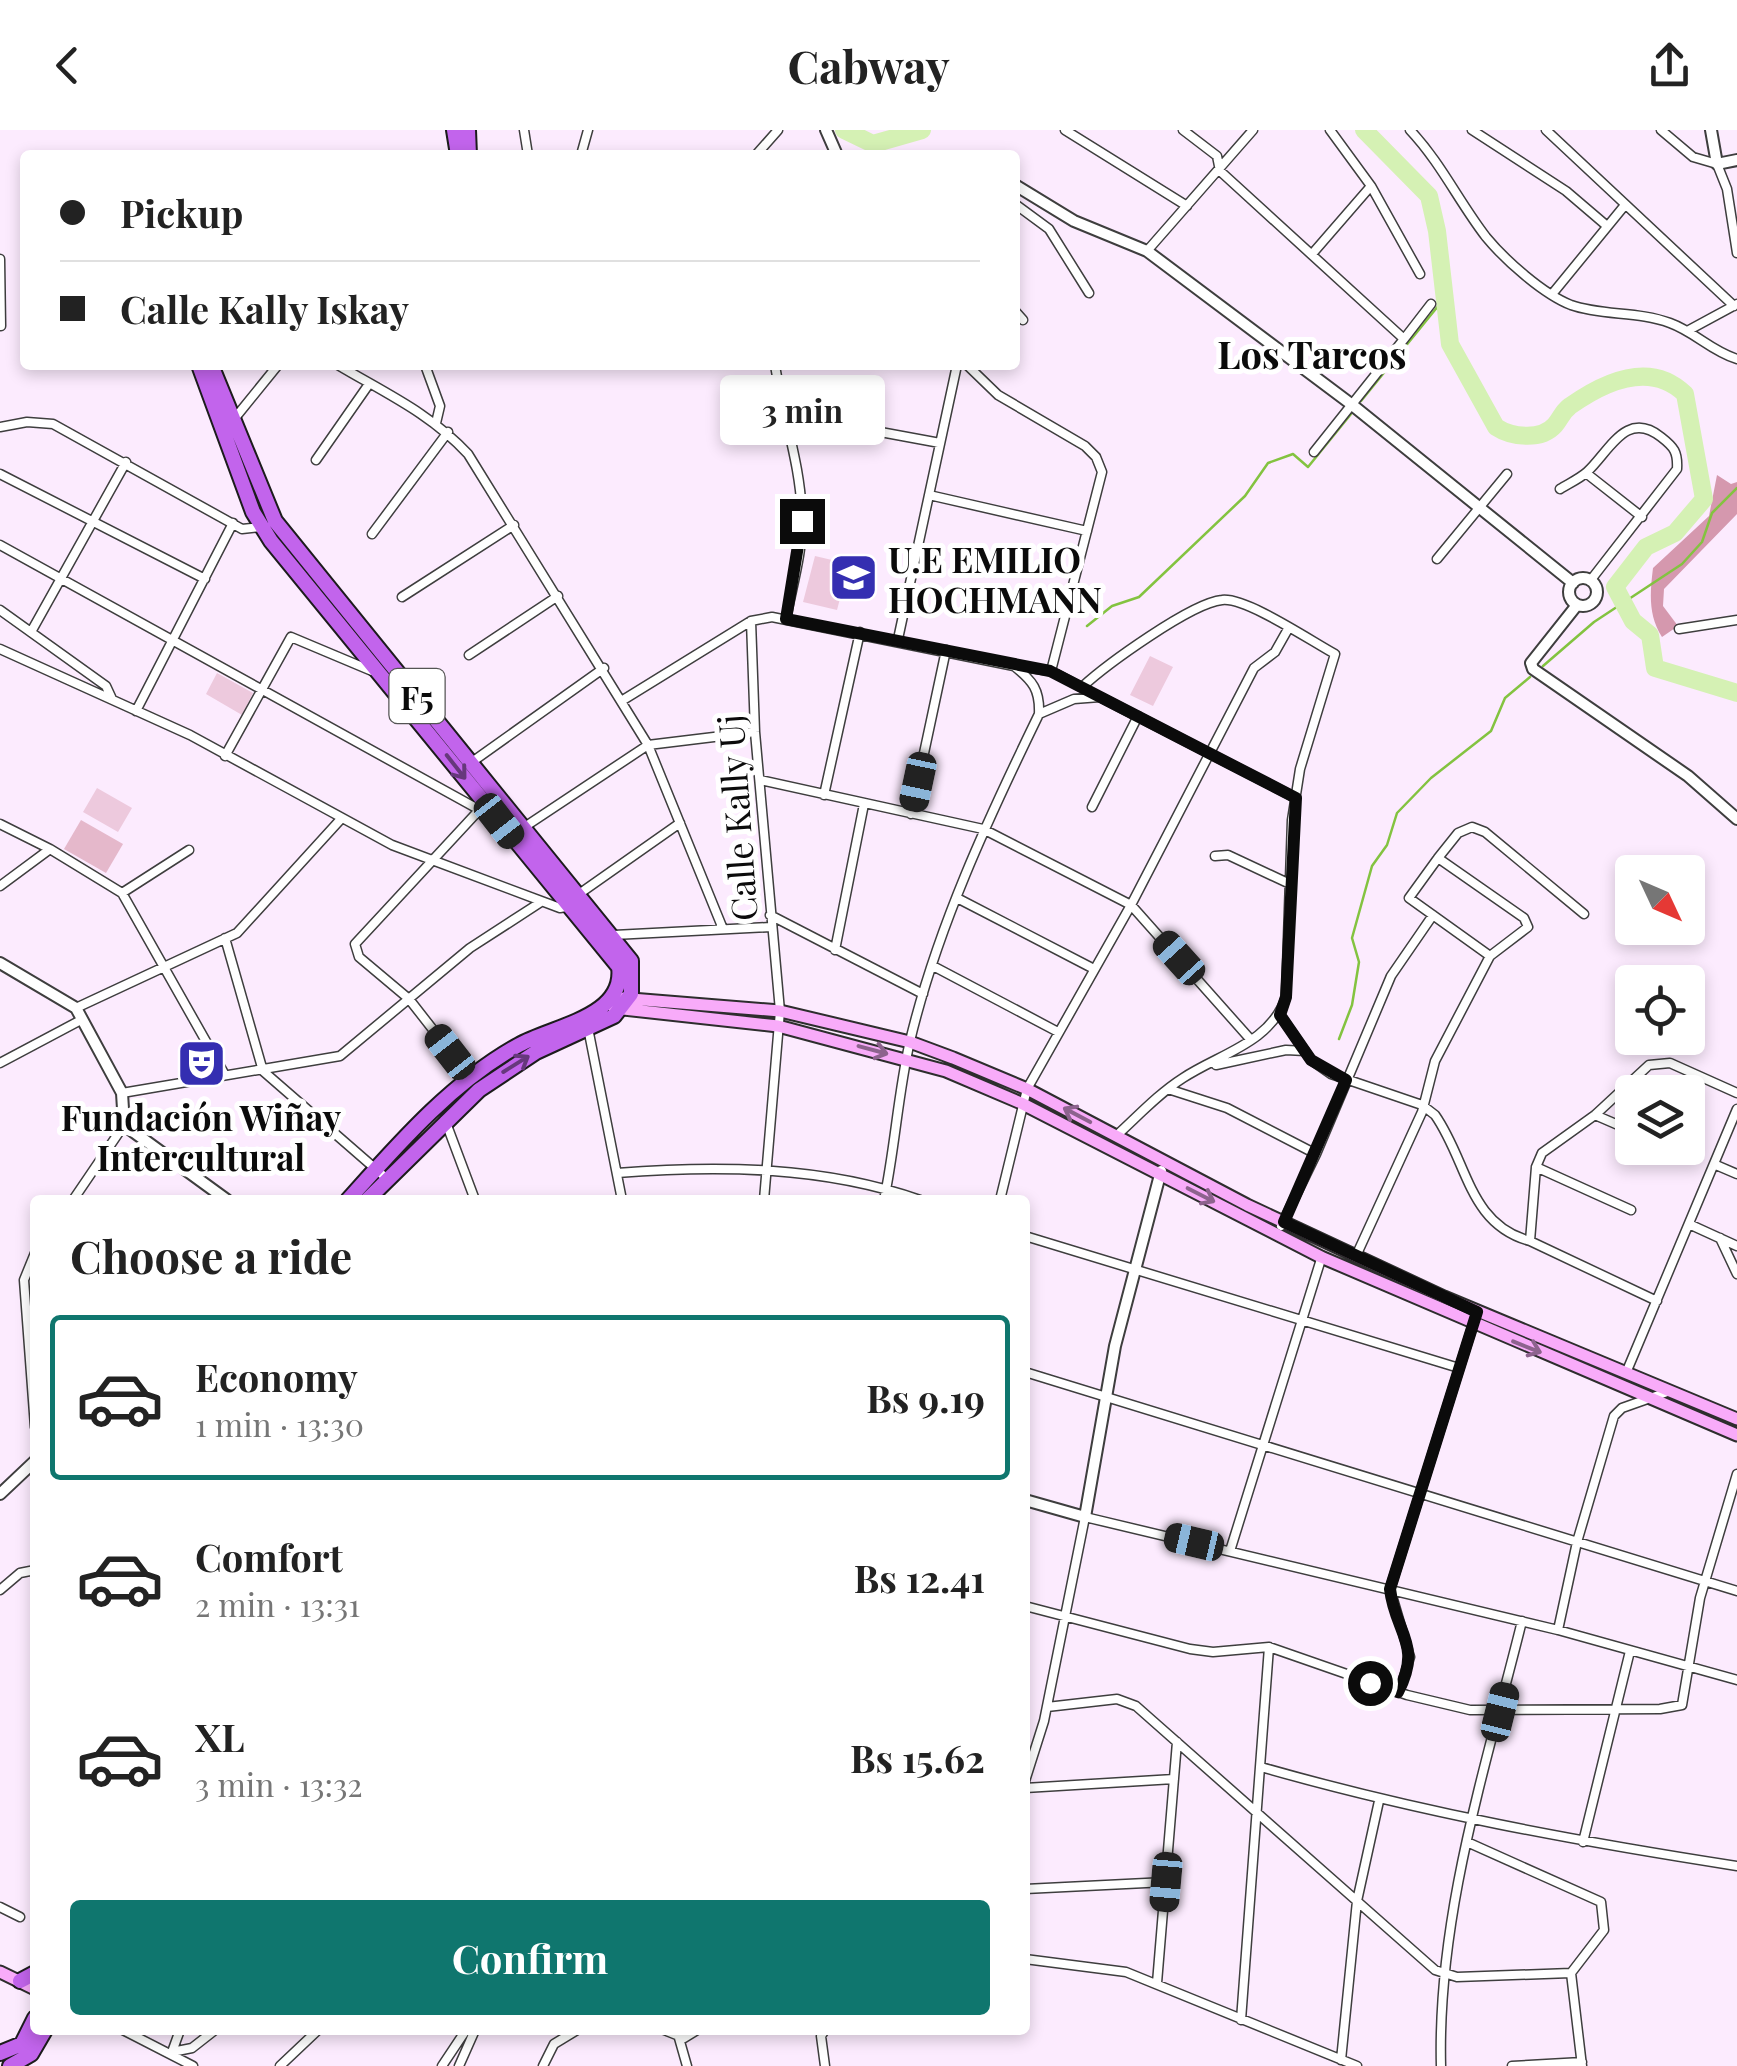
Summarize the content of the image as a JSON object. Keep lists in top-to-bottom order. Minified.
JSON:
{"streets":{"highway":["F5"],"street":["Calle Kally Uj"]},"districts":["Los Tarcos"],"places":{"school or university":["U.E EMILIO HOCHMANN"],"theatre":["Fundación Wiñay Intercultural"]},"north":"bottom right","page":{"header":"Cabway","banner":["Pickup","Calle Kally Iskay"],"bubble":"3 min","heading":"Choose a ride","list":[{"name":"Economy","note":"1 min · 13:30","value":"Bs 9.19"},{"name":"Comfort","note":"2 min · 13:31","value":"Bs 12.41"},{"name":"XL","note":"3 min · 13:32","value":"Bs 15.62"}],"buttons":"Confirm"}}
